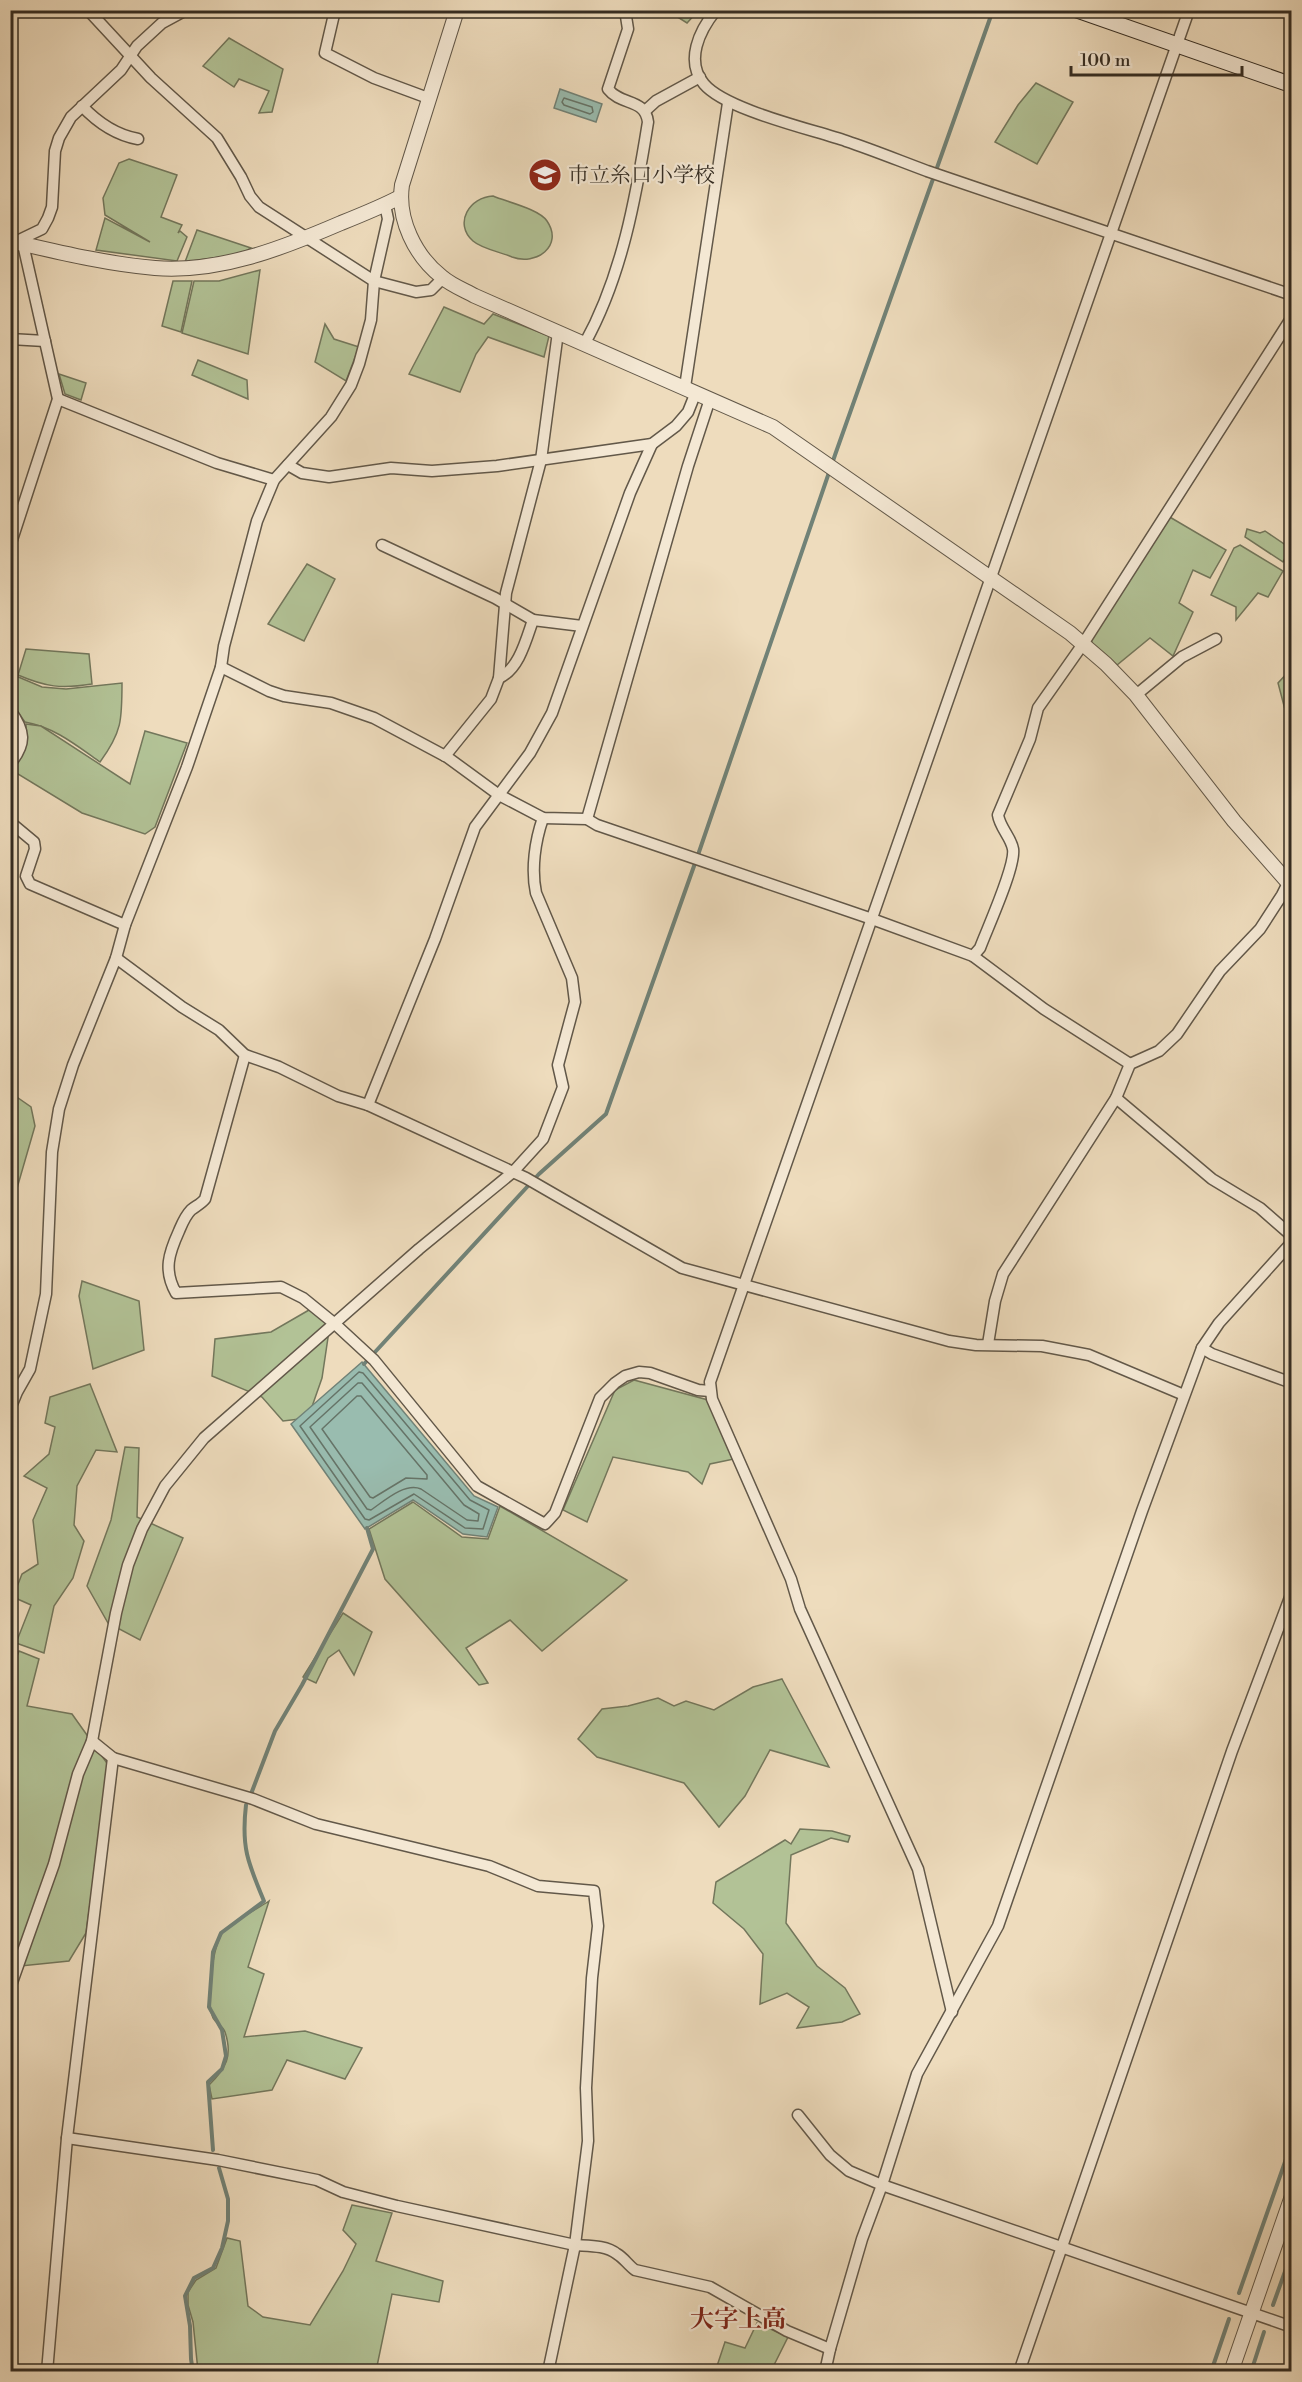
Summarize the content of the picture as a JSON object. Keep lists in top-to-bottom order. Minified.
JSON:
{"districts":["大字上高"],"places":{"school or university":["市立糸口小学校"]},"scale_bar":"100 m"}
